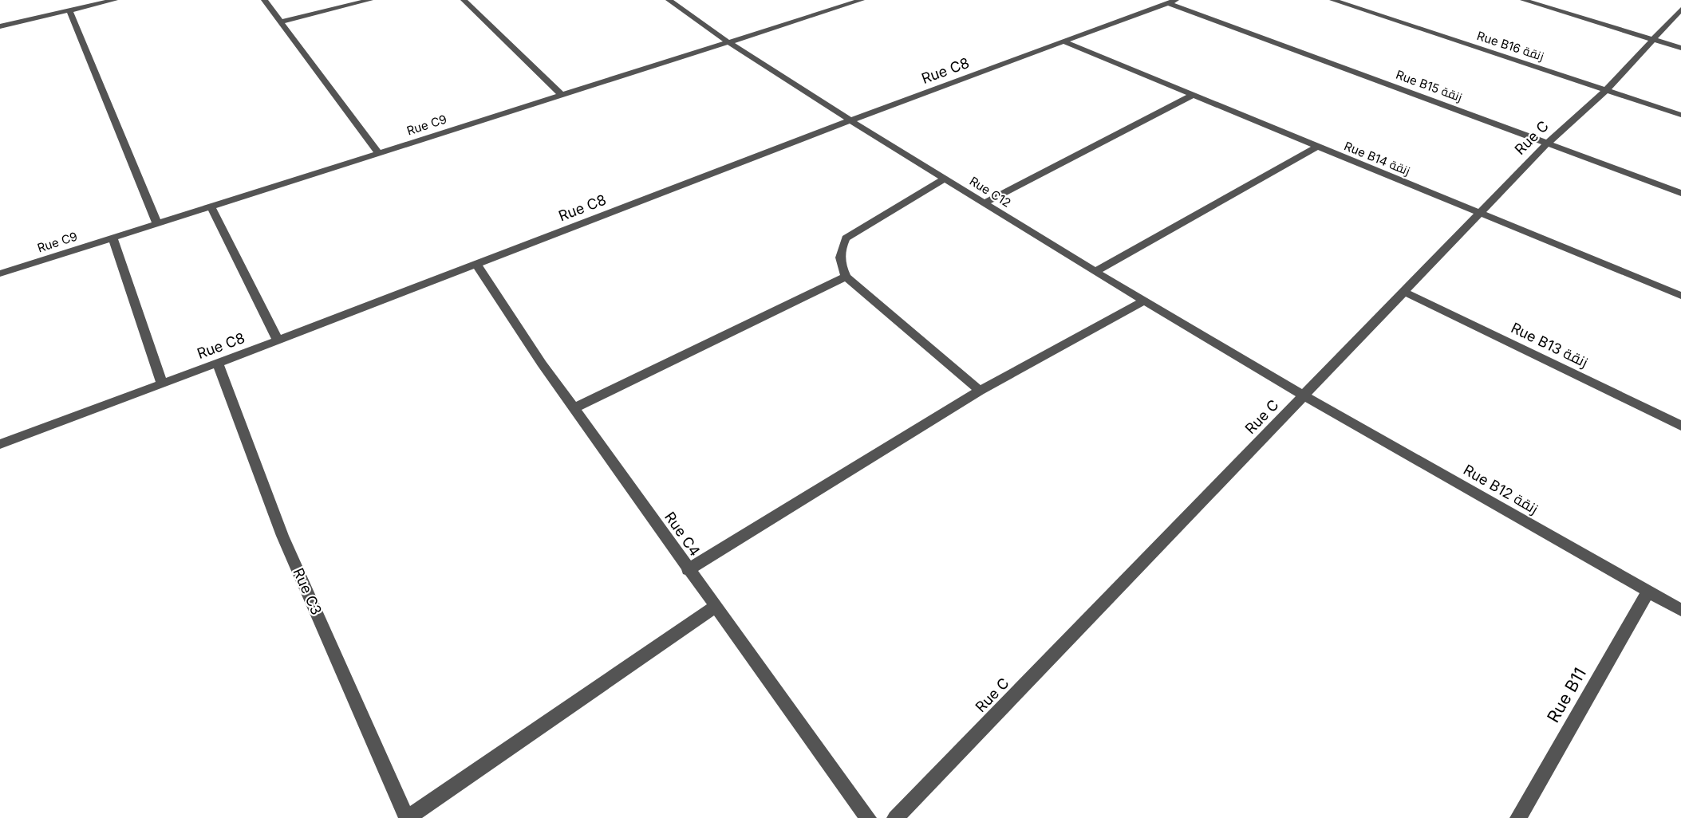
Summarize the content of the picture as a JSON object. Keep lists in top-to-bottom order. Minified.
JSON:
{"streets":{"street":["Rue B16 زنقة","Rue C8","Rue B15 زنقة","Rue C9","Rue C","Rue B14 زنقة","Rue C12","Rue B13 زنقة","Rue B12 زنقة","Rue C4","Rue C3","Rue B11"]},"crossings":[["Rue B16 زنقة","Rue C"],["Rue C8","Rue B15 زنقة"],["Rue C8","Rue B14 زنقة"],["Rue C8","Rue C12"],["Rue C8","Rue C4"],["Rue C8","Rue C3"],["Rue B15 زنقة","Rue C"],["Rue C9","Rue C12"],["Rue C","Rue B14 زنقة"],["Rue C","Rue C12"],["Rue C","Rue B13 زنقة"],["Rue C","Rue B12 زنقة"],["Rue C12","Rue B12 زنقة"],["Rue B12 زنقة","Rue B11"]]}
